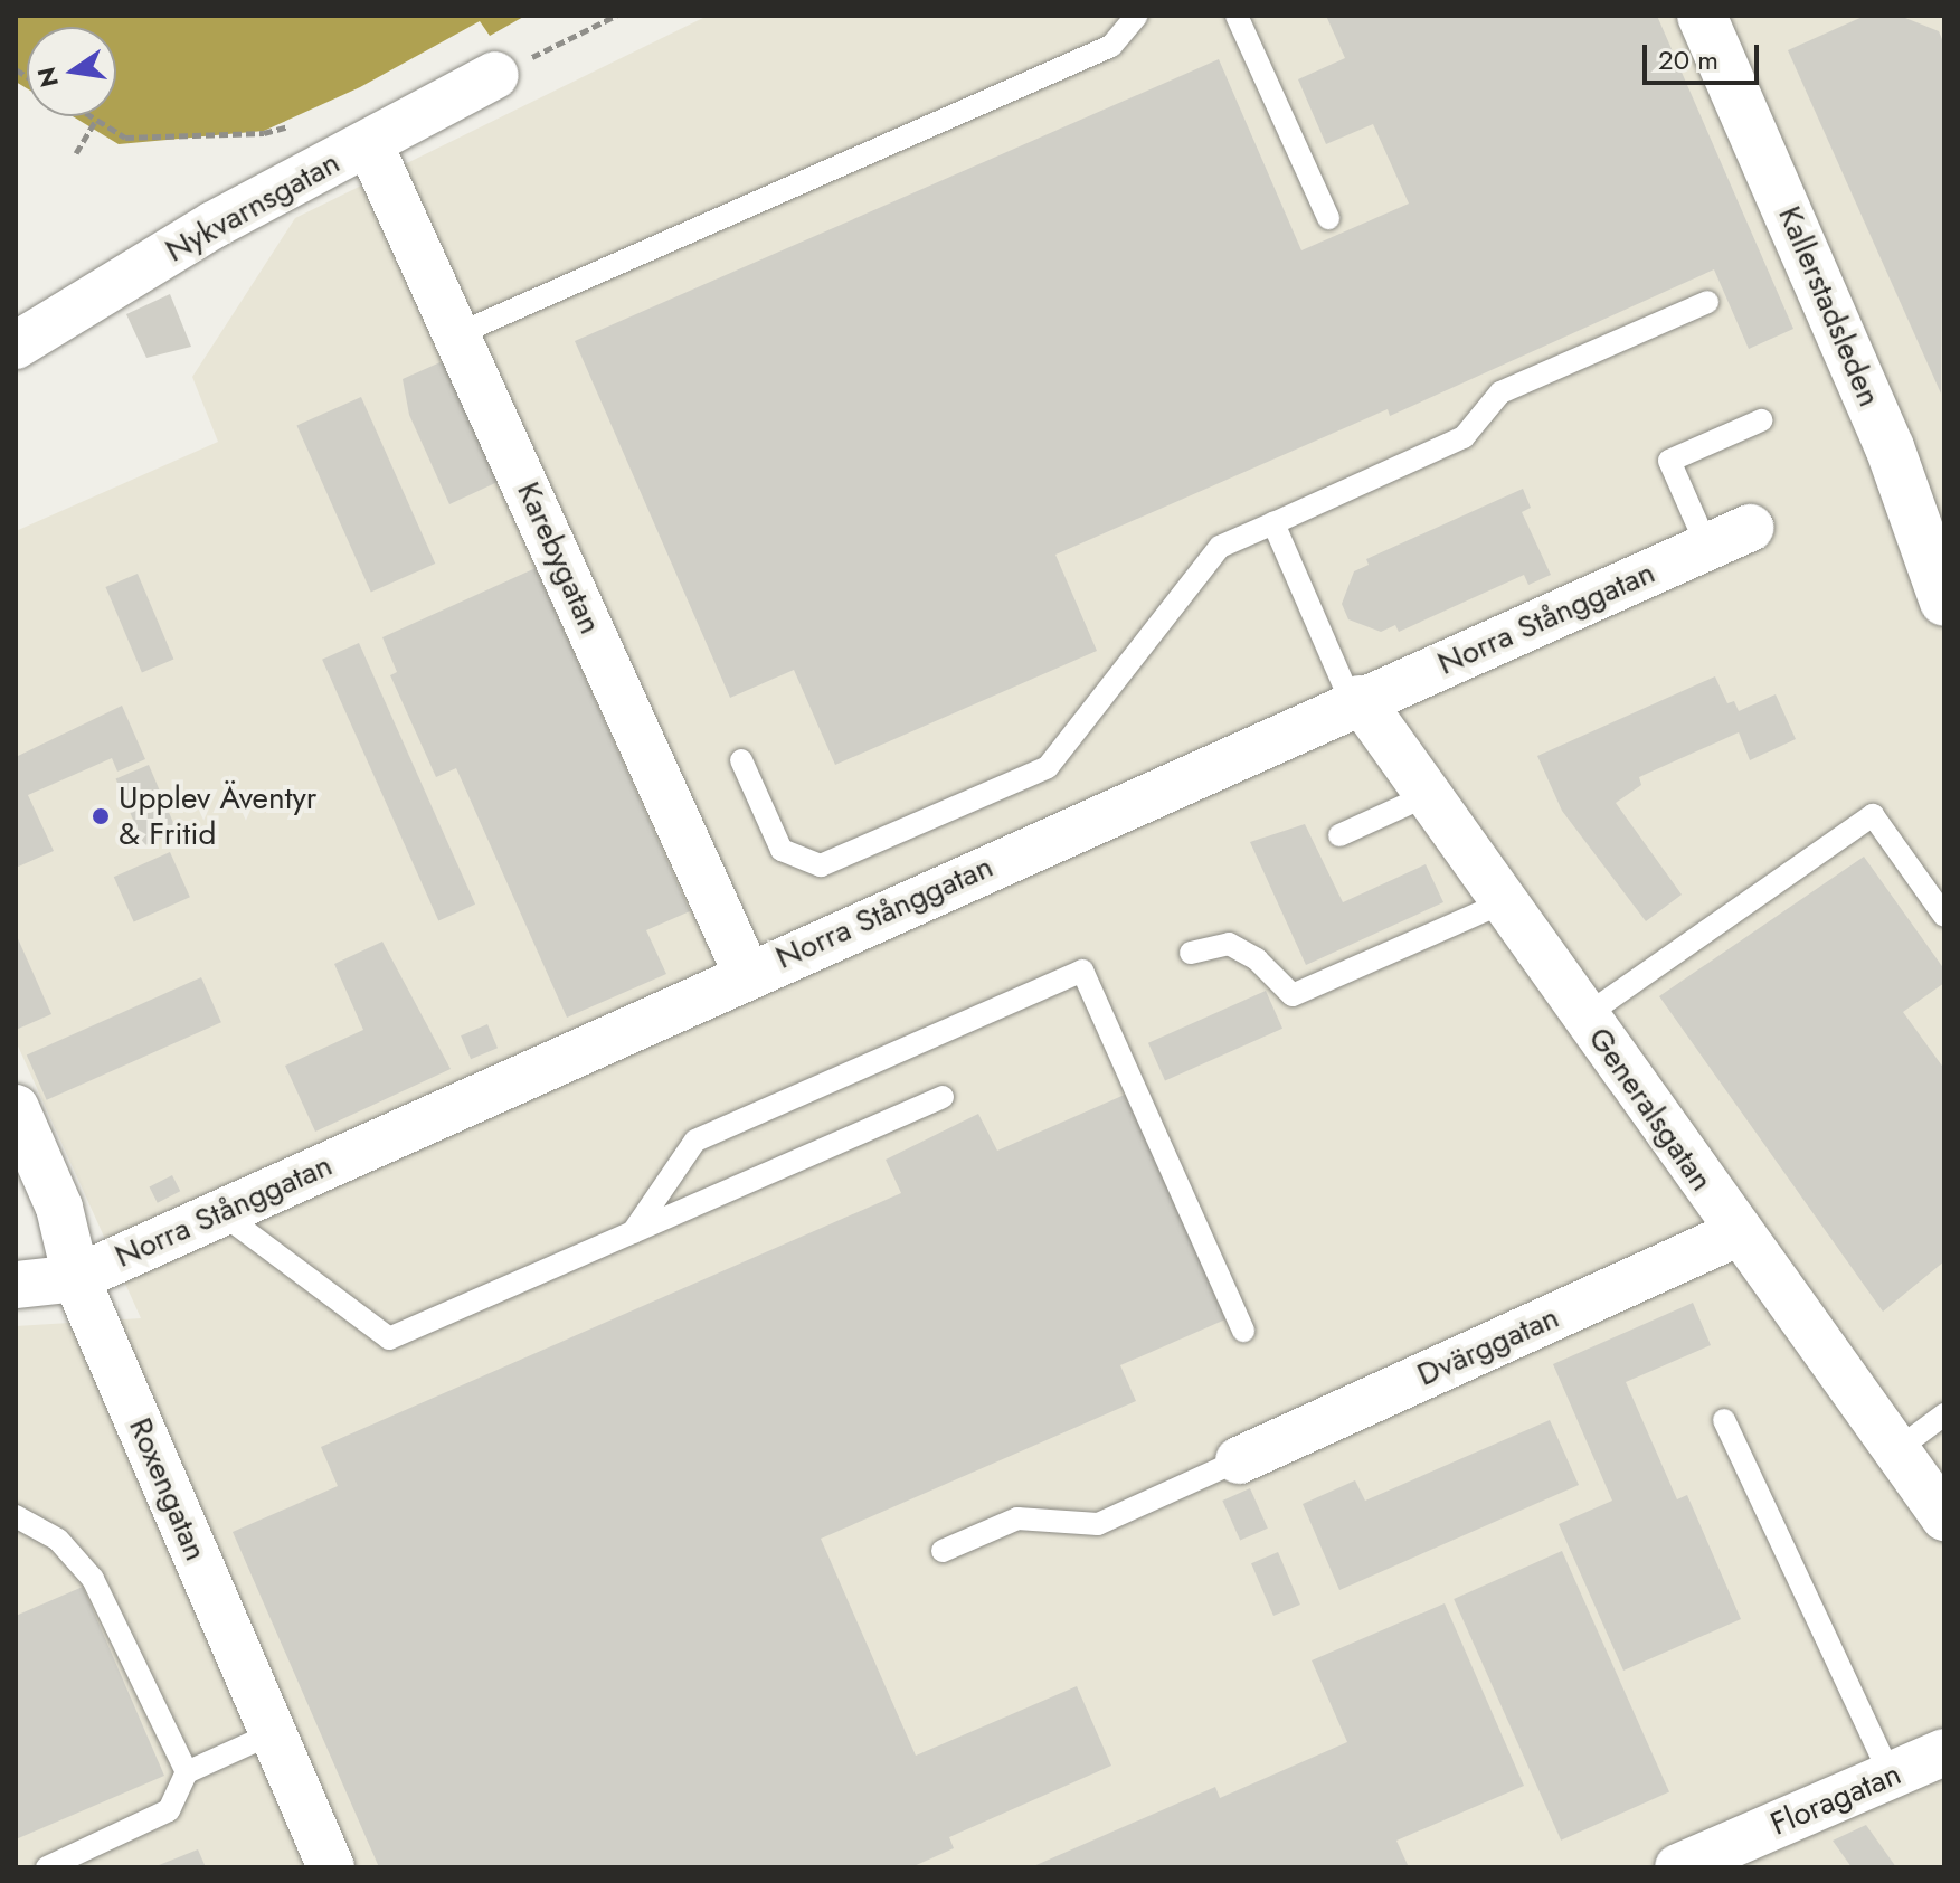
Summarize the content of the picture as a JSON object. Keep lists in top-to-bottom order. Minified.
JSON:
{"streets":{"main road":["Kallerstadsleden"],"street":["Nykvarnsgatan","Karebygatan","Norra Stånggatan","Generalsgatan","Dvärggatan","Roxengatan","Floragatan"]},"crossings":[["Nykvarnsgatan","Karebygatan"],["Karebygatan","Norra Stånggatan"],["Norra Stånggatan","Generalsgatan"],["Norra Stånggatan","Roxengatan"],["Generalsgatan","Dvärggatan"]],"places":["Upplev Äventyr & Fritid"],"scale_bar":"20 m","north":"left"}
